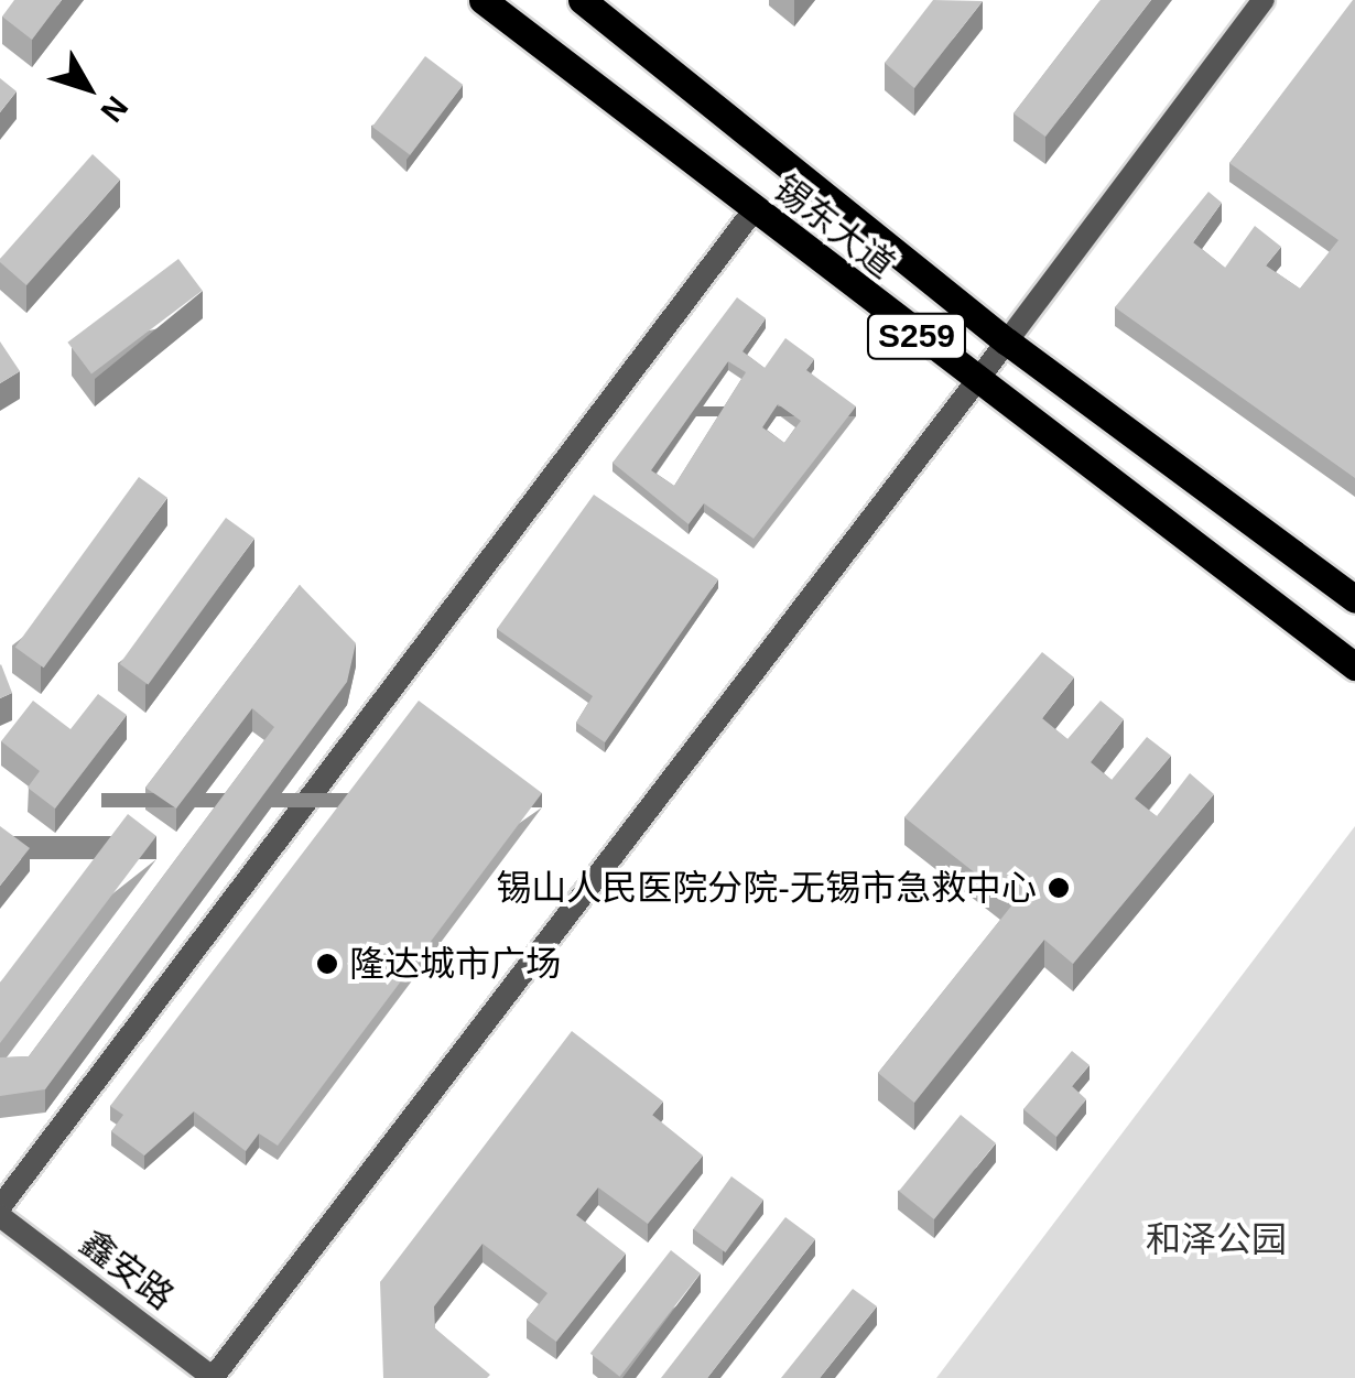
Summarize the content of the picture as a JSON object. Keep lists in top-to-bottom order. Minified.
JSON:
{"streets":{"main road":["锡东大道","S259"],"street":["鑫安路"]},"parks":["和泽公园"],"places":["锡山人民医院分院-无锡市急救中心","隆达城市广场"],"north":"bottom right"}
